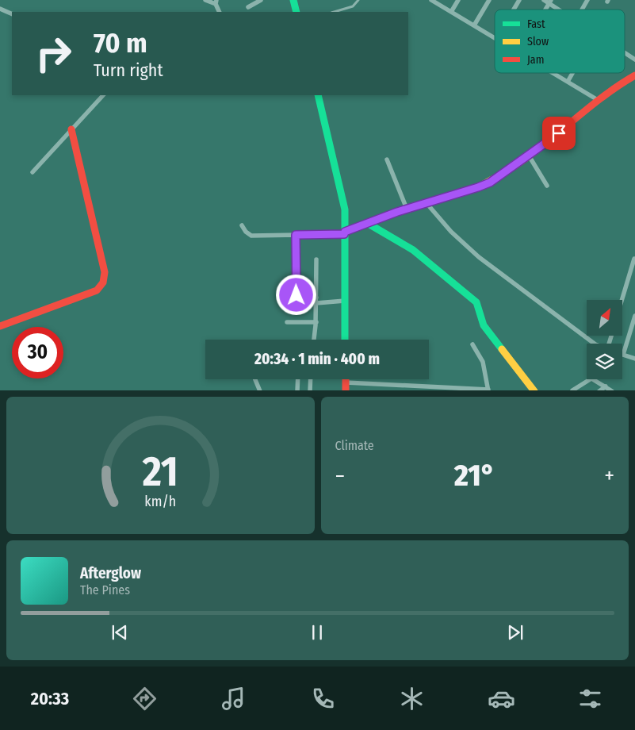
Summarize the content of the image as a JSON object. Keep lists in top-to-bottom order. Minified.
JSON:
{"legend":["Fast","Slow","Jam"],"north":"top right","page":{"turn":["70 m","Turn right"],"limit":"30","trip":"20:34 · 1 min · 400 m","tile":"Climate","heat":["−","21°","+"],"song":["Afterglow","The Pines"],"tabs":"20:33","gauge":["21","km/h"]}}
